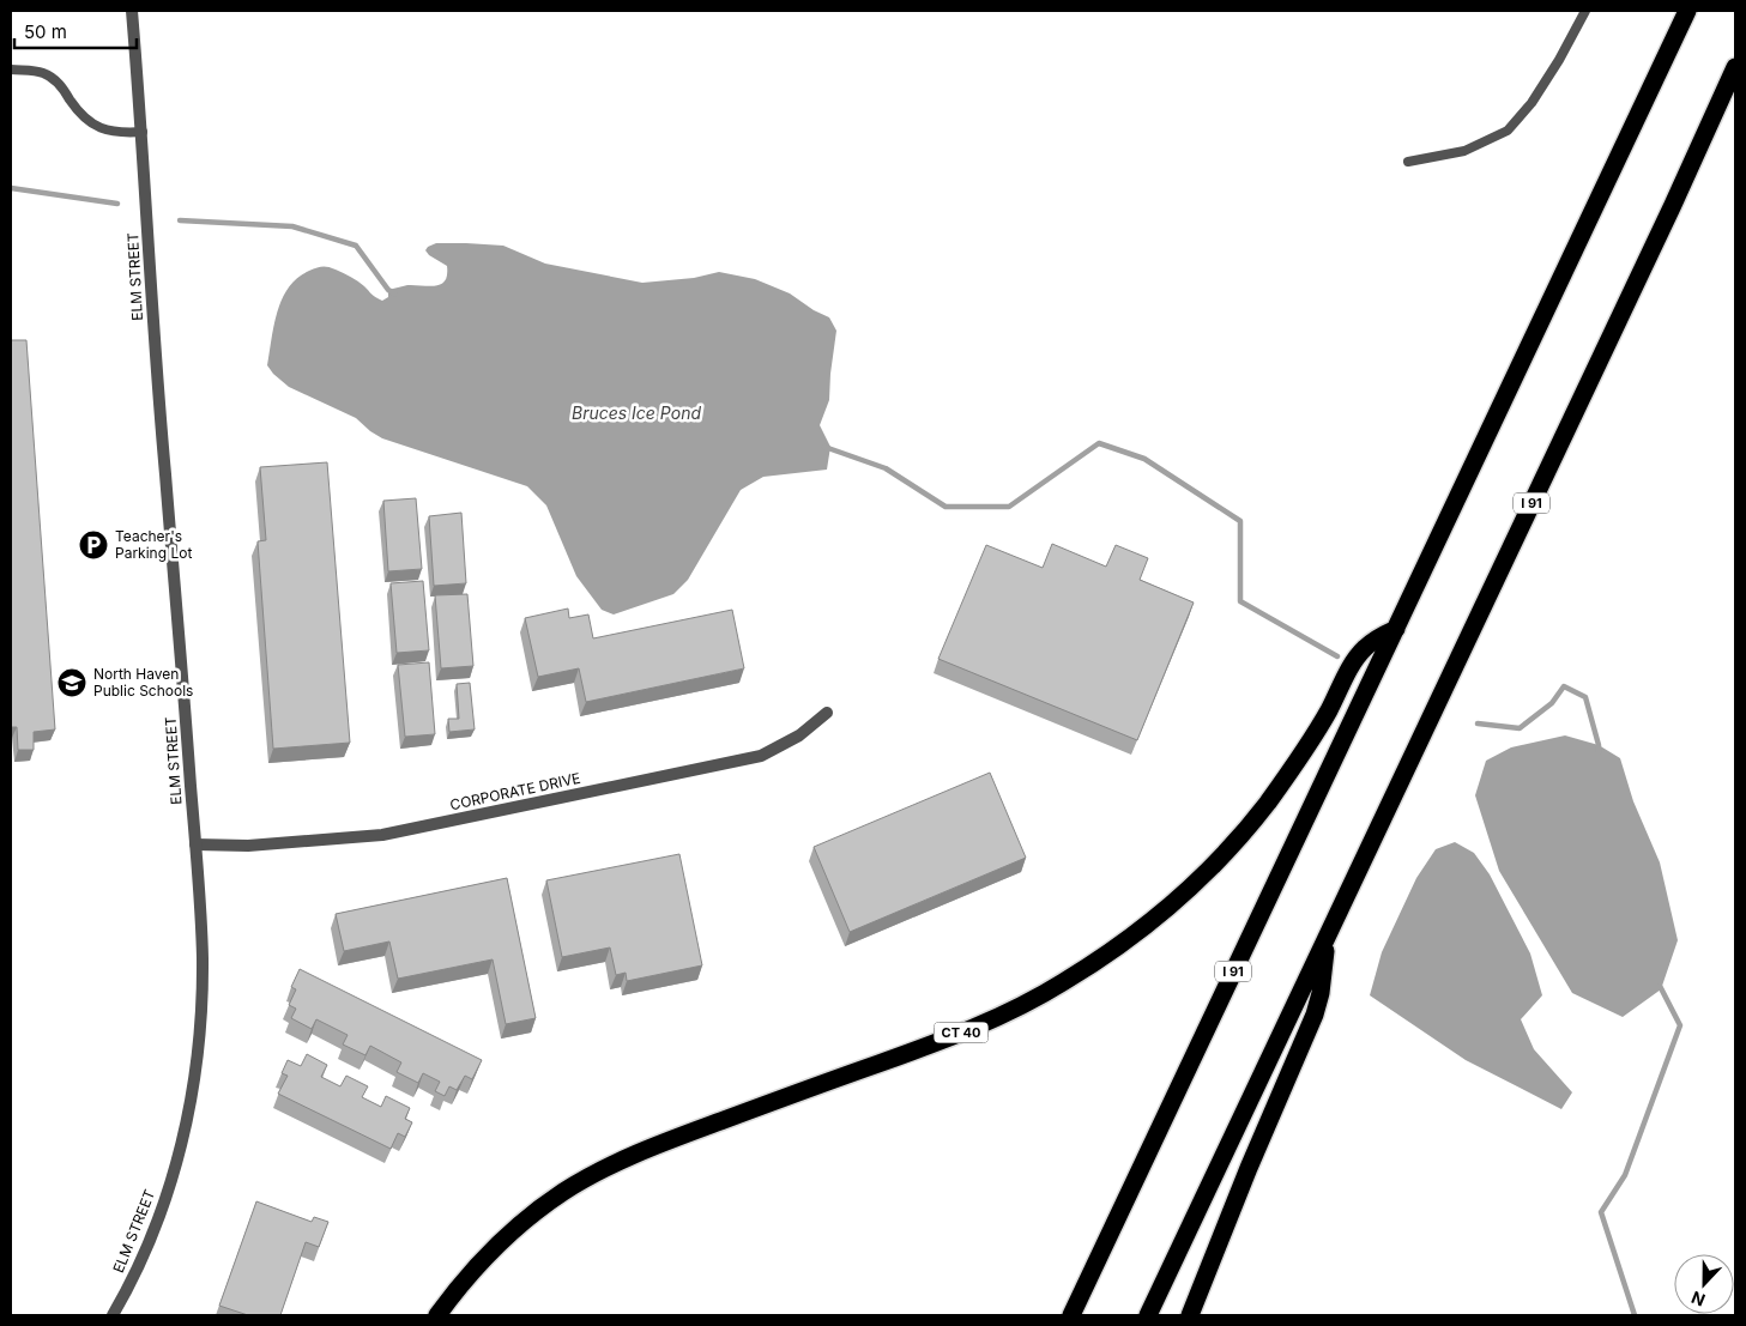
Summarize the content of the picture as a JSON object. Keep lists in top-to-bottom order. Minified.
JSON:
{"streets":{"highway":["I 91","CT 40"],"street":["ELM STREET","CORPORATE DRIVE"]},"crossings":[["ELM STREET","CORPORATE DRIVE"],["I 91","CT 40"]],"water":["Bruces Ice Pond"],"places":{"parking":["Teacher's Parking Lot"],"school or university":["North Haven Public Schools"]},"scale_bar":"50 m","north":"bottom"}
